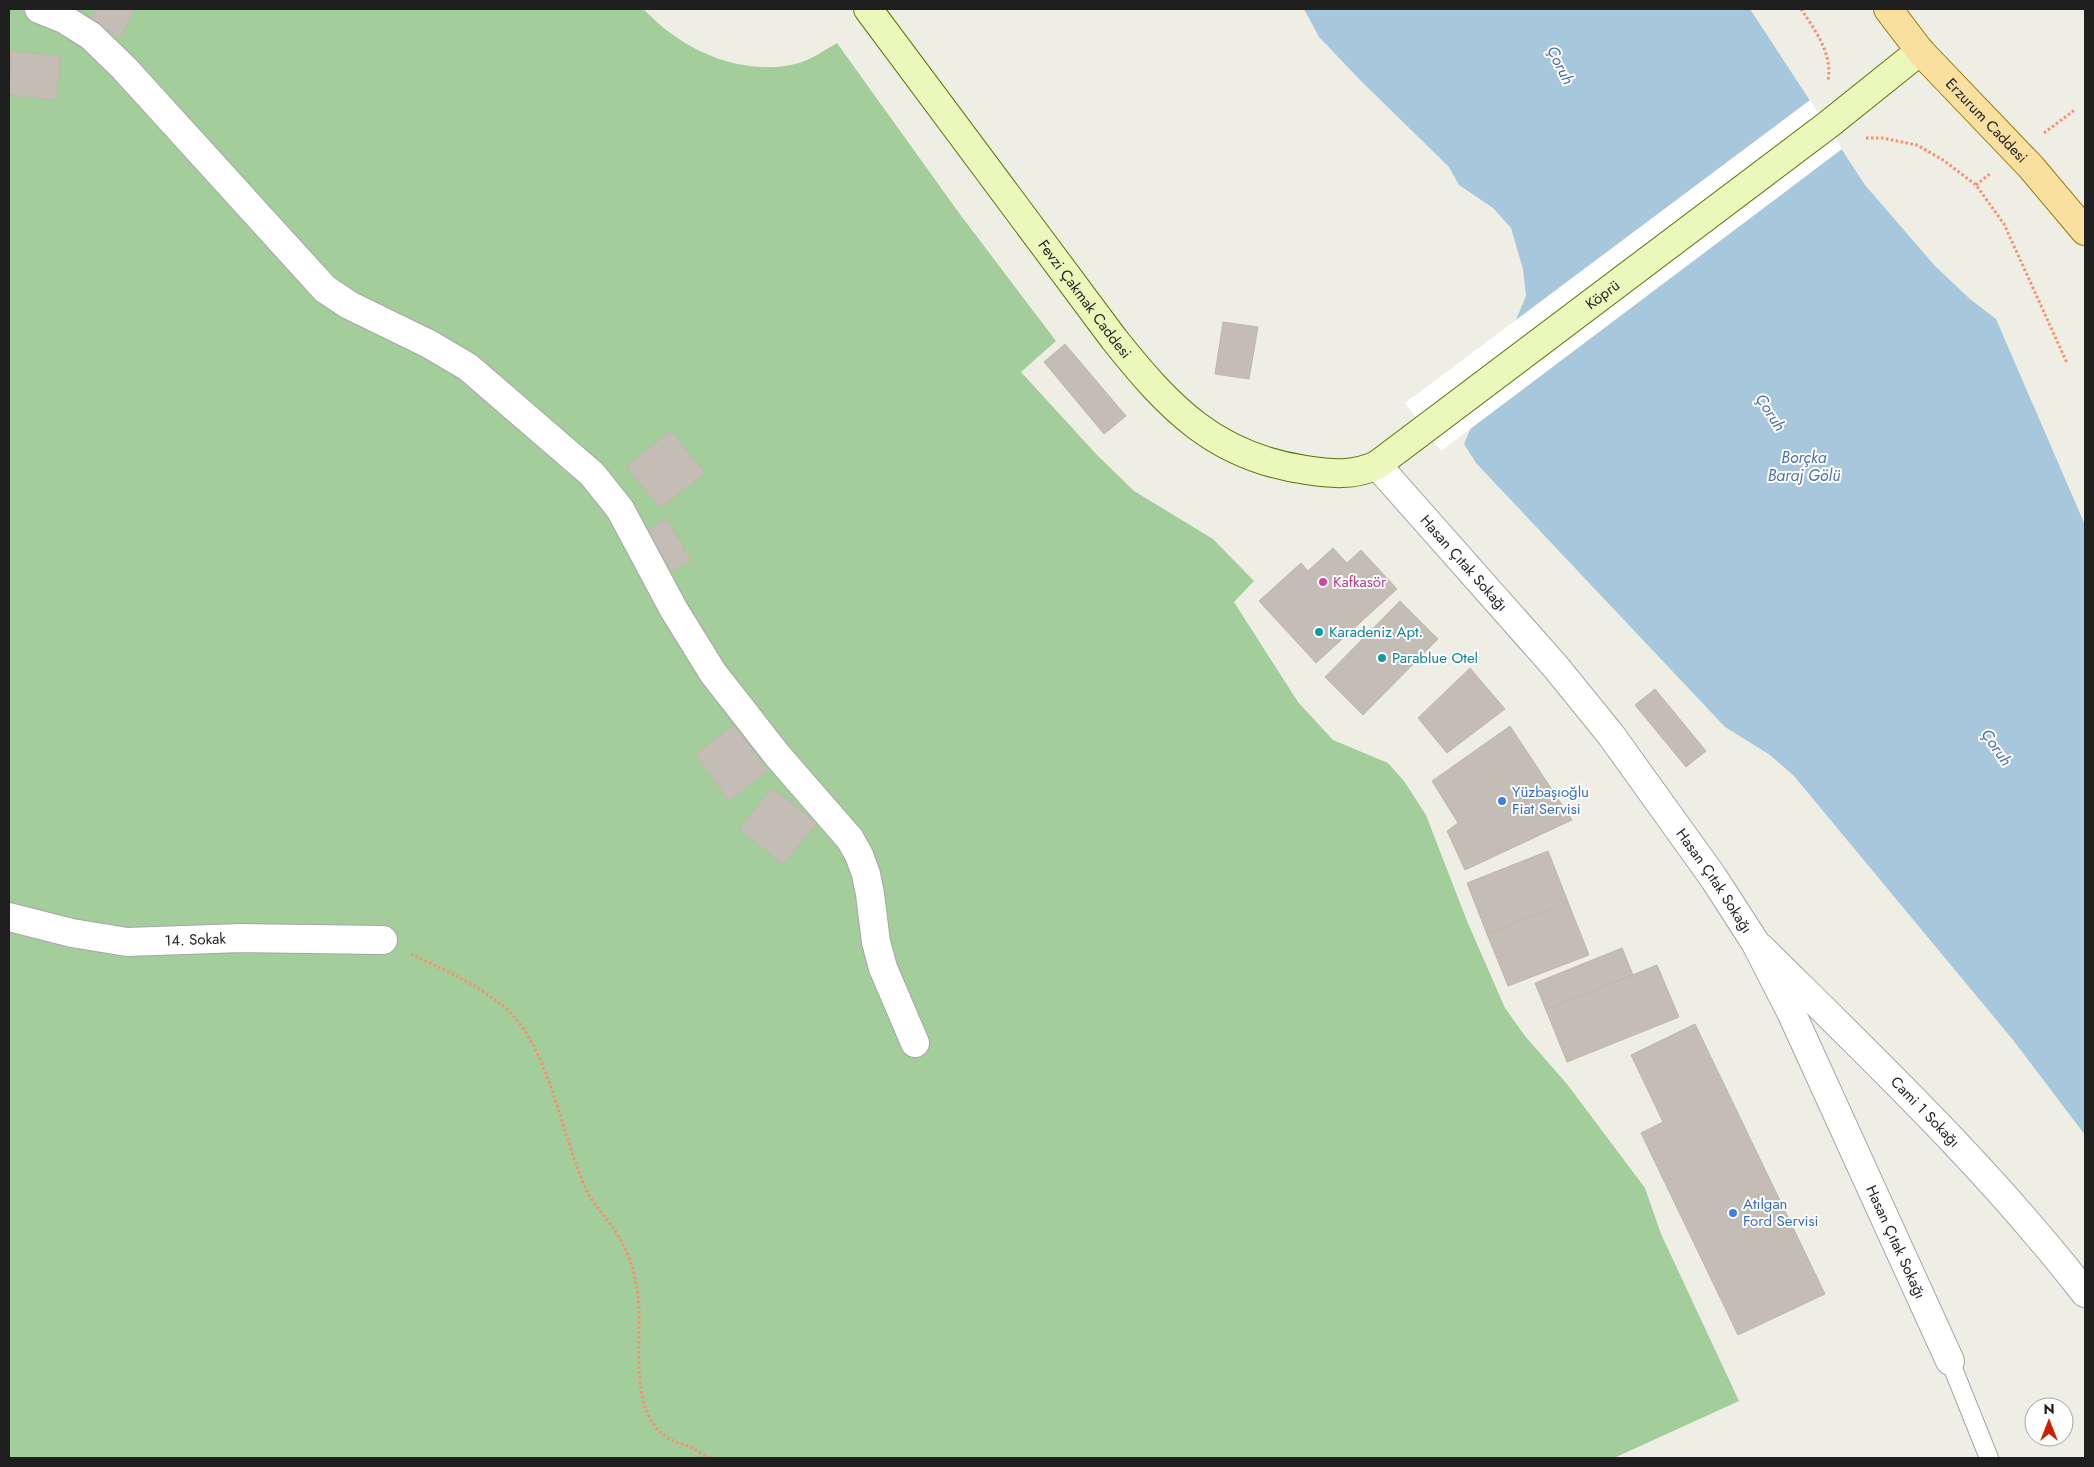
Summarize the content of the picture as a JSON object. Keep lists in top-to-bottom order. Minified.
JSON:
{"streets":{"main road":["Erzurum Caddesi","Köprü","Fevzi Çakmak Caddesi"],"street":["Hasan Çıtak Sokağı","14. Sokak","Cami 1 Sokağı"]},"crossings":[["Erzurum Caddesi","Köprü"],["Köprü","Fevzi Çakmak Caddesi"],["Köprü","Hasan Çıtak Sokağı"],["Fevzi Çakmak Caddesi","Hasan Çıtak Sokağı"],["Hasan Çıtak Sokağı","Cami 1 Sokağı"]],"water":["Çoruh","Borçka Baraj Gölü"],"places":["Kafkasör","Karadeniz Apt.","Parablue Otel","Yüzbaşıoğlu Fiat Servisi","Atılgan Ford Servisi"],"north":"top"}
